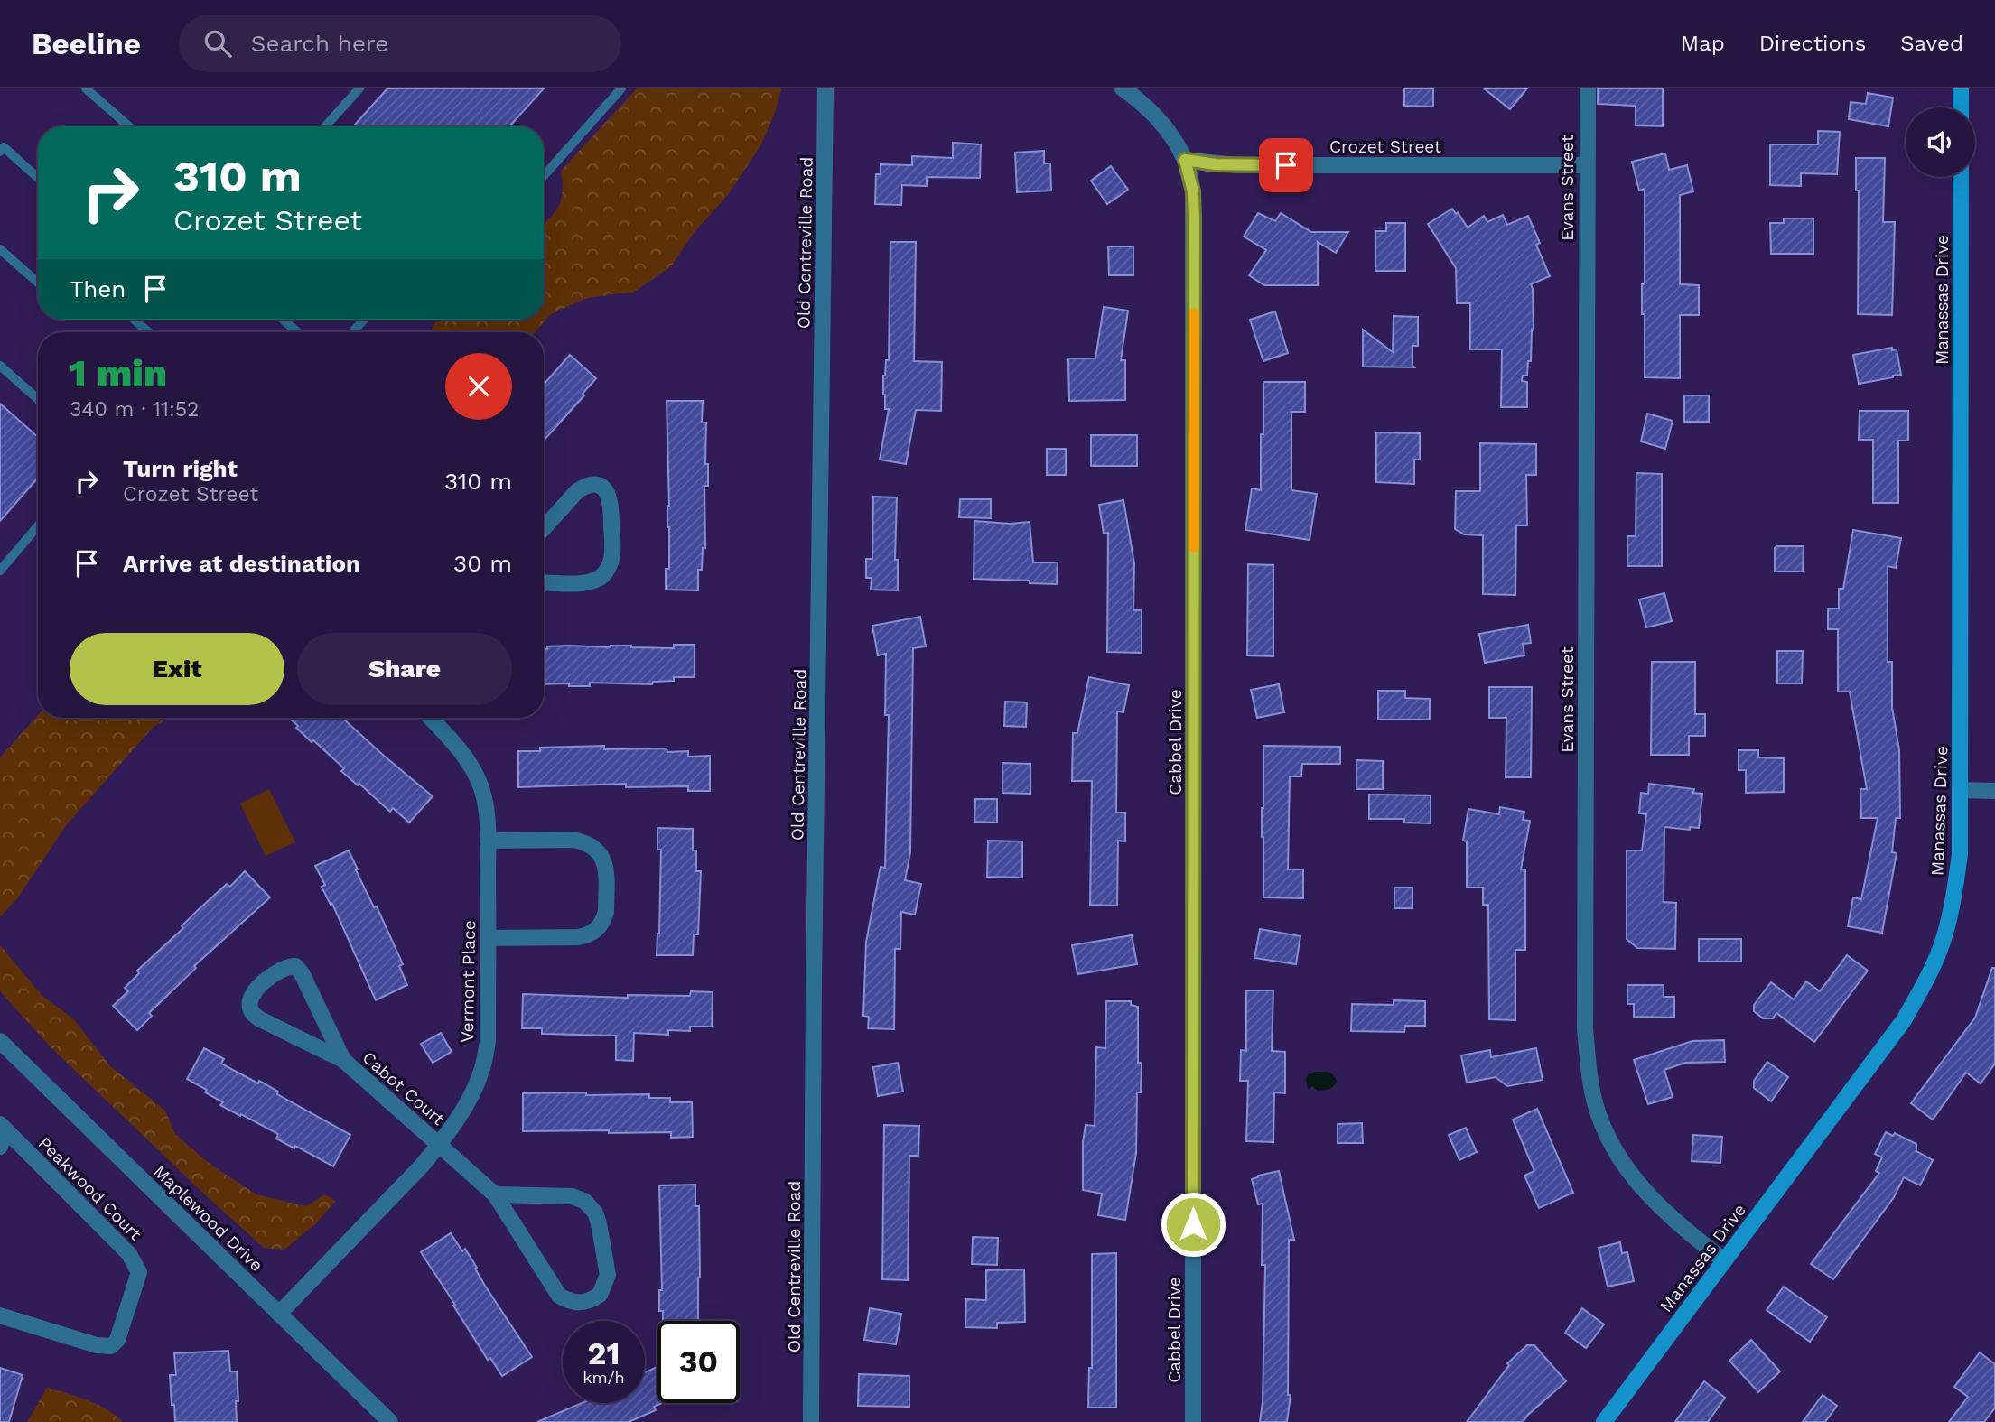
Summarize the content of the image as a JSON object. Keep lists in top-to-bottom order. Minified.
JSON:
{"streets":{"main road":["Manassas Drive"],"street":["Crozet Street","Evans Street","Old Centreville Road","Cabbel Drive","Vermont Place","Cabot Court","Peakwood Court","Maplewood Drive"]},"crossings":[["Crozet Street","Evans Street"],["Crozet Street","Cabbel Drive"],["Evans Street","Manassas Drive"],["Vermont Place","Cabot Court"],["Vermont Place","Maplewood Drive"]],"page":{"header":"Beeline","search":"Search here","nav":["Map","Directions","Saved"],"turn":["310 m","Crozet Street"],"then":"Then","heading":["1 min","340 m · 11:52"],"list":[{"name":"Turn right","note":"Crozet Street","value":"310 m"},{"name":"Arrive at destination","value":"30 m"}],"buttons":["Exit","Share"],"speed":"21 km/h","limit":"30"}}
